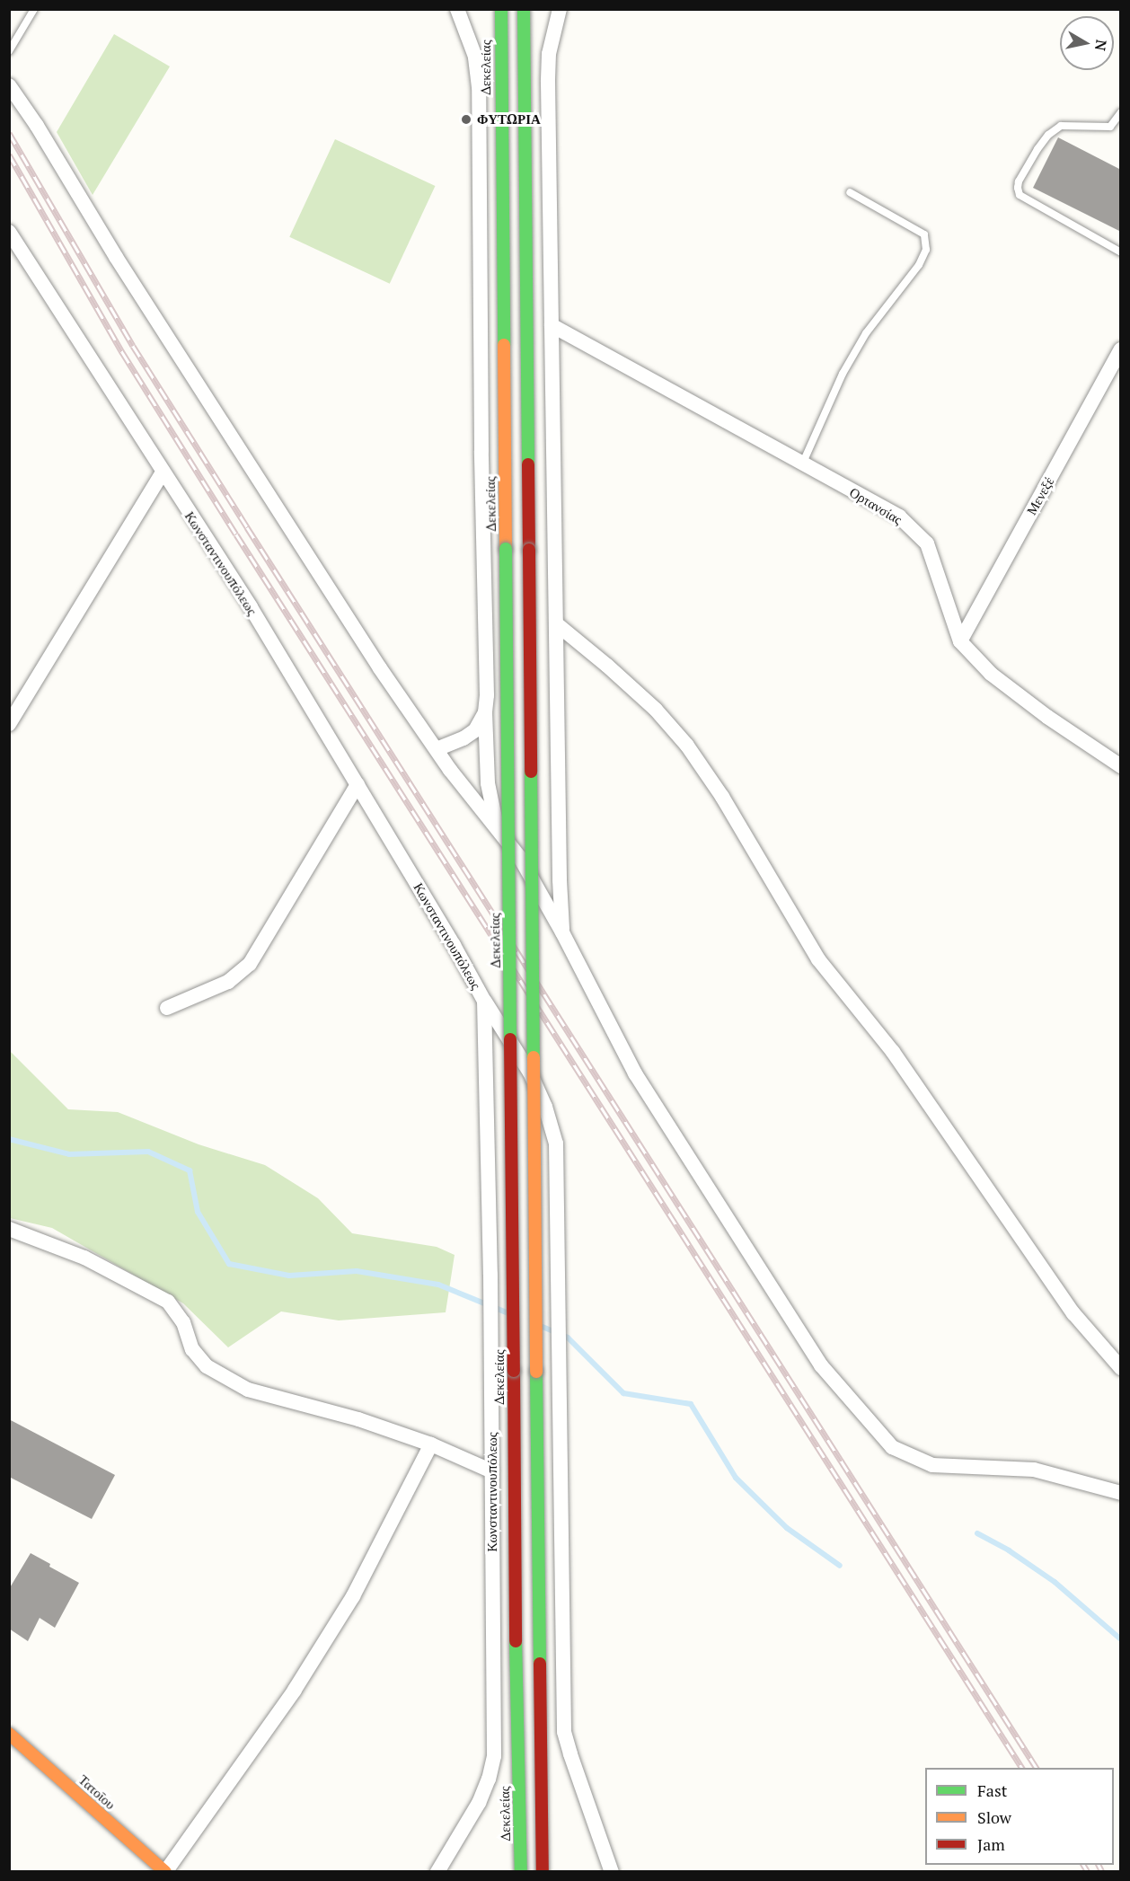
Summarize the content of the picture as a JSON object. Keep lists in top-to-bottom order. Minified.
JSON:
{"streets":{"main road":["Δεκελείας","Τατοΐου"],"street":["Μενεξέ","Ορτανσίας","Κωνσταντινουπόλεως"]},"crossings":[["Μενεξέ","Ορτανσίας"]],"places":["ΦΥΤΩΡΙΑ"],"legend":["Fast","Slow","Jam"],"north":"right"}
